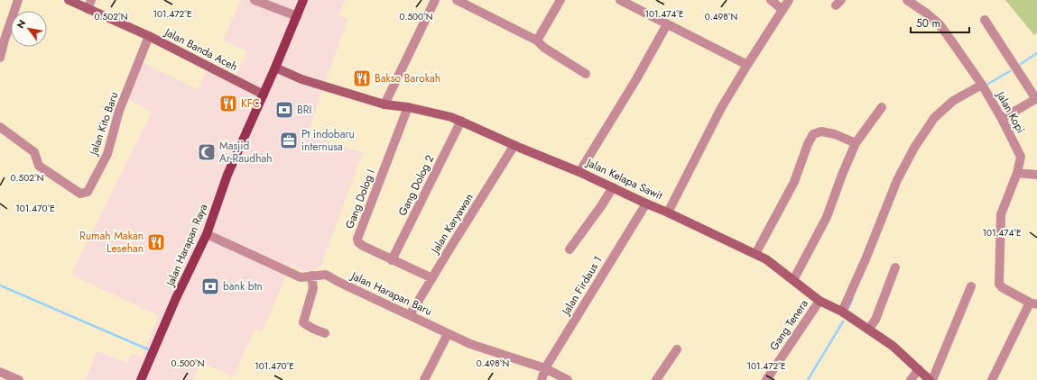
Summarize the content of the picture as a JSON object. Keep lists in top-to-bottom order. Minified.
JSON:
{"streets":{"main road":["Jalan Banda Aceh","Jalan Kelapa Sawit","Jalan Harapan Raya"],"street":["Jalan Kopi","Jalan Kito Baru","Gang Dolog 2","Gang Dolog I","Jalan Karyawan","Jalan Firdaus 1","Jalan Harapan Baru","Gang Tenera"]},"crossings":[["Jalan Banda Aceh","Jalan Kito Baru"],["Jalan Banda Aceh","Jalan Harapan Raya"],["Jalan Kelapa Sawit","Gang Dolog 2"],["Jalan Kelapa Sawit","Gang Dolog I"],["Jalan Kelapa Sawit","Jalan Karyawan"],["Jalan Kelapa Sawit","Jalan Harapan Raya"],["Jalan Kelapa Sawit","Jalan Firdaus 1"],["Jalan Kelapa Sawit","Gang Tenera"],["Gang Dolog 2","Gang Dolog I"],["Gang Dolog I","Jalan Karyawan"],["Jalan Karyawan","Jalan Harapan Baru"],["Jalan Harapan Raya","Jalan Harapan Baru"],["Jalan Firdaus 1","Jalan Harapan Baru"]],"places":{"restaurant":["Bakso Barokah","KFC","Rumah Makan Lesehan"],"bank":["BRI","bank btn"],"office":["Pt indobaru internusa"],"mosque":["Masjid Ar-Raudhah"]},"scale_bar":"50 m","north":"top left","coordinates":["101.472°E","101.474°E","0.502°N","0.500°N","0.498°N","101.470°E"]}
